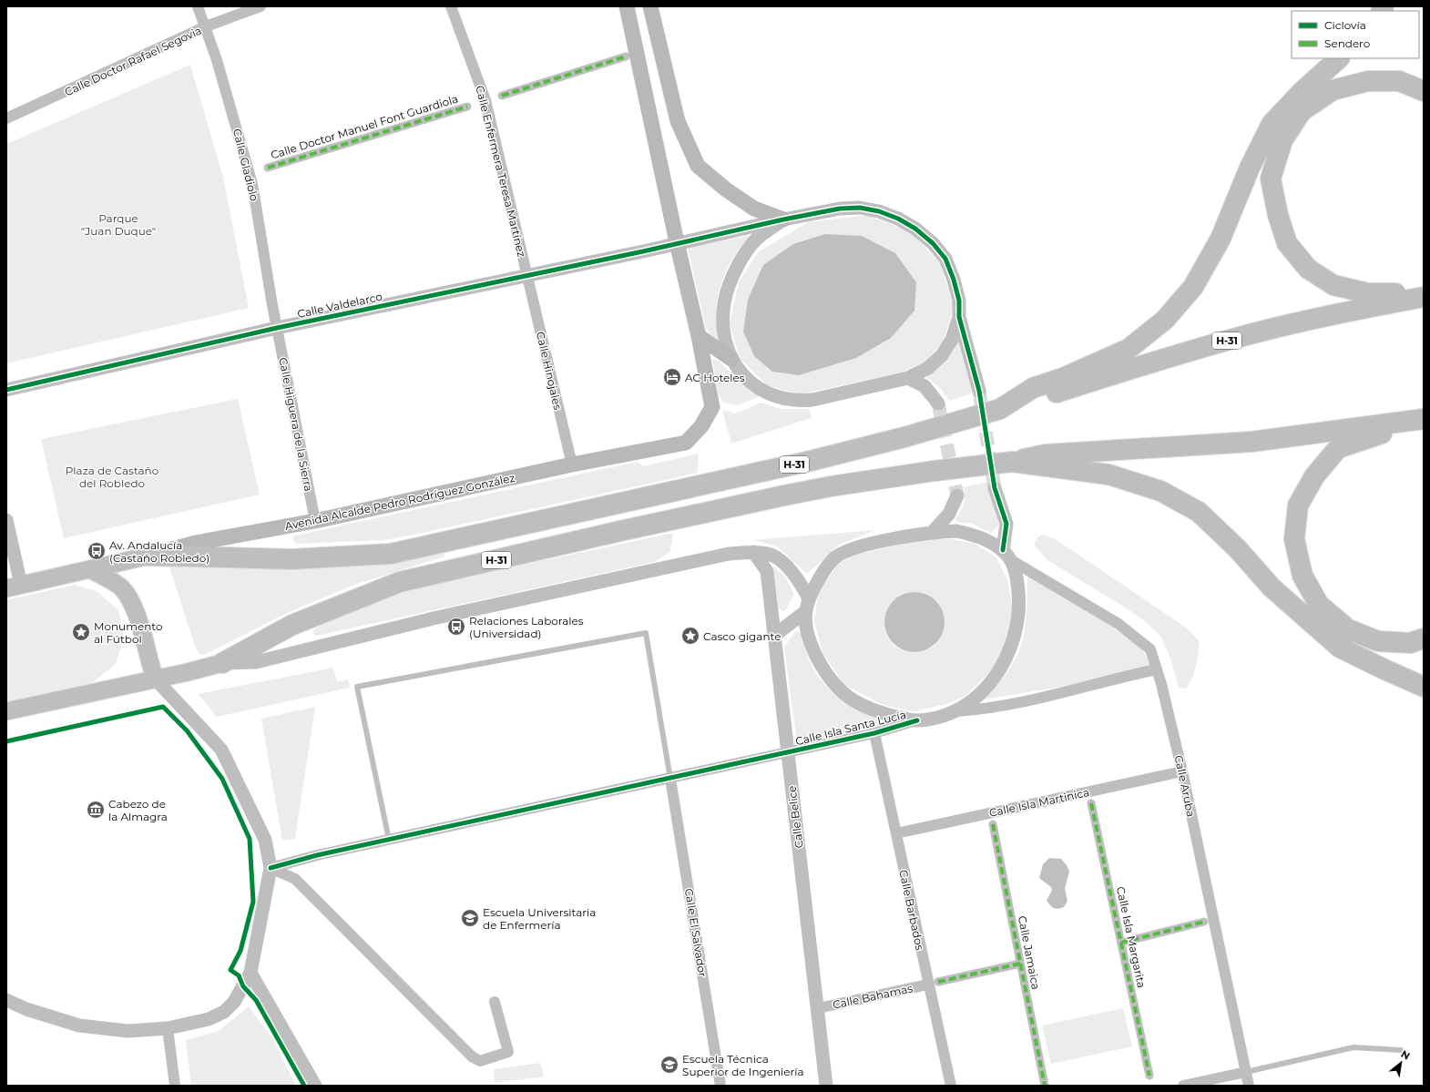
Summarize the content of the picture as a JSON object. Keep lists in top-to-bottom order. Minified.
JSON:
{"streets":{"highway":["H-31"],"main road":["Avenida Alcalde Pedro Rodríguez González"],"street":["Calle Doctor Rafael Segovia","Calle Doctor Manuel Font Guardiola","Calle Gladiolo","Calle Enfermera Teresa Martínez","Calle Valdelarco","Calle Hinojales","Calle Higuera de la Sierra","Calle Isla Santa Lucía","Calle Aruba","Calle Isla Martinica","Calle Belice","Calle Barbados","Calle El Salvador","Calle Isla Margarita","Calle Jamaica","Calle Bahamas"]},"crossings":[["Calle Doctor Rafael Segovia","Calle Gladiolo"],["Calle Gladiolo","Calle Valdelarco"],["Calle Gladiolo","Calle Higuera de la Sierra"],["Calle Enfermera Teresa Martínez","Calle Valdelarco"],["Calle Enfermera Teresa Martínez","Calle Hinojales"],["Calle Valdelarco","Calle Hinojales"],["Calle Valdelarco","Calle Higuera de la Sierra"],["Calle Valdelarco","Avenida Alcalde Pedro Rodríguez González"],["H-31","Avenida Alcalde Pedro Rodríguez González"],["Calle Hinojales","Avenida Alcalde Pedro Rodríguez González"],["Calle Higuera de la Sierra","Avenida Alcalde Pedro Rodríguez González"],["Calle Isla Santa Lucía","Calle Belice"],["Calle Isla Santa Lucía","Calle Barbados"],["Calle Isla Santa Lucía","Calle El Salvador"],["Calle Aruba","Calle Isla Martinica"],["Calle Isla Martinica","Calle Barbados"],["Calle Belice","Calle Bahamas"],["Calle Barbados","Calle Bahamas"]],"parks":["Parque \"Juan Duque\"","Plaza de Castaño del Robledo"],"places":{"hotel":["AC Hoteles"],"bus stop":["Av. Andalucía (Castaño Robledo)","Relaciones Laborales (Universidad)"],"place":["Monumento al Fútbol","Casco gigante"],"museum":["Cabezo de la Almagra"],"school or university":["Escuela Universitaria de Enfermería","Escuela Técnica Superior de Ingeniería"]},"legend":["Ciclovía","Sendero"],"north":"top right"}
